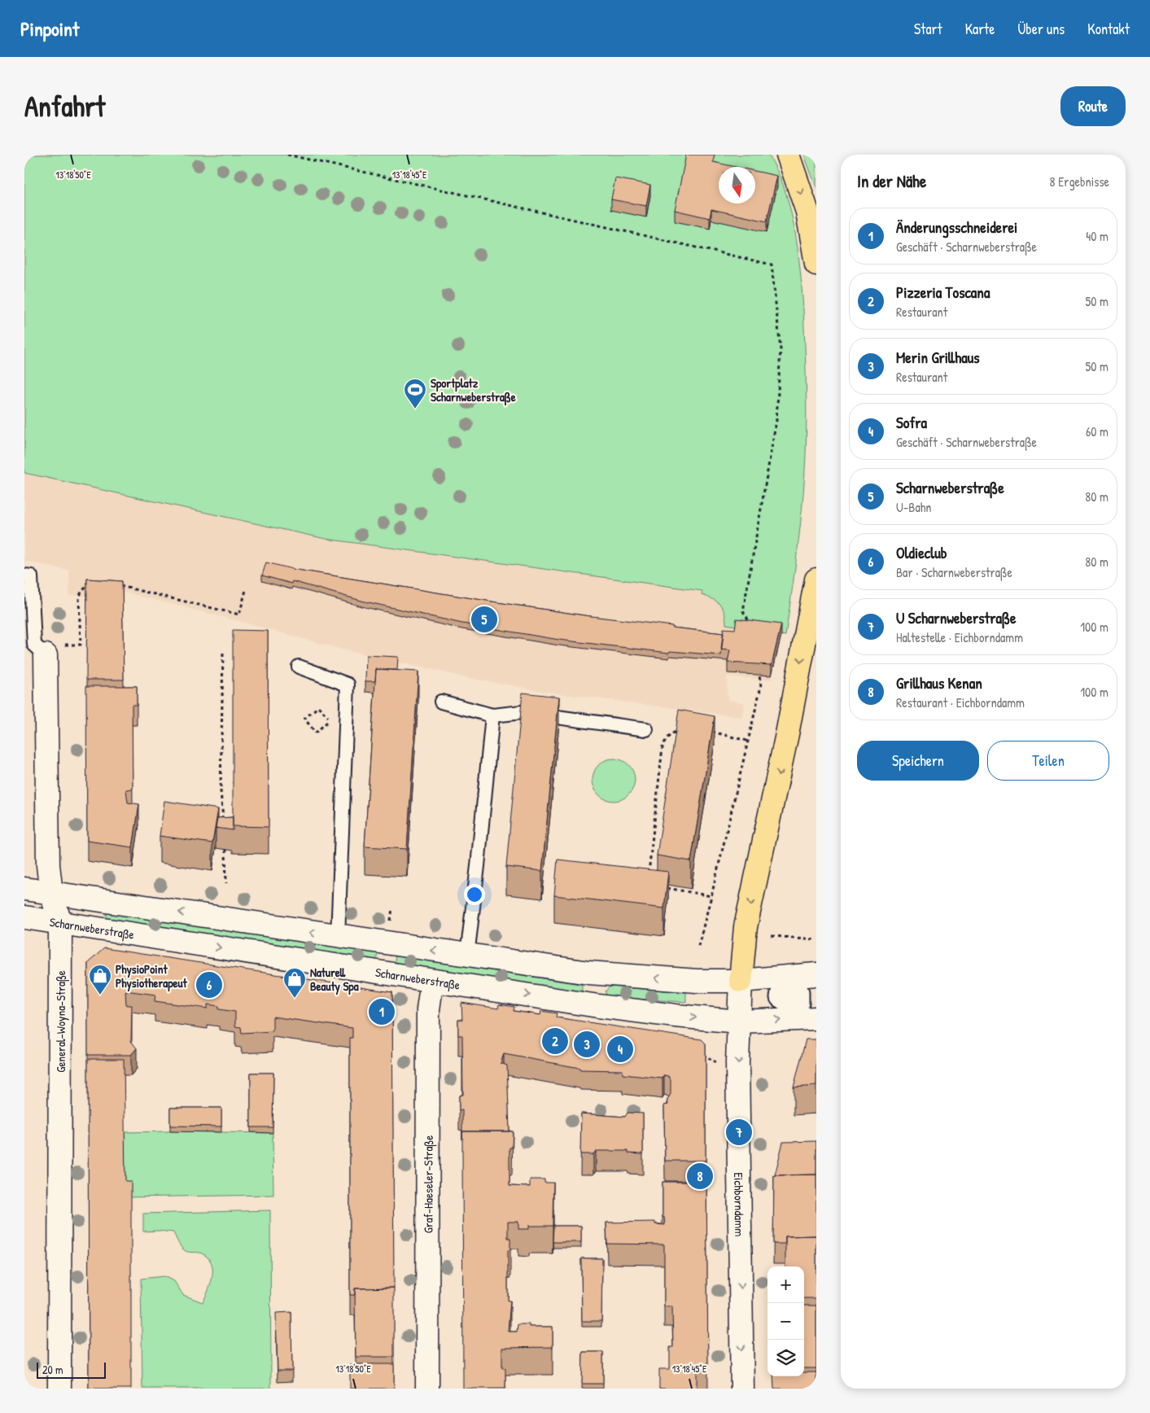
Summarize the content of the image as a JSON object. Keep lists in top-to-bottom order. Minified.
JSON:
{"streets":{"main road":["Scharnweberstraße","General-Woyna-Straße","Graf-Haeseler-Straße","Eichborndamm"]},"crossings":[["Scharnweberstraße","General-Woyna-Straße"],["Scharnweberstraße","Graf-Haeseler-Straße"],["Scharnweberstraße","Eichborndamm"]],"one_way":["Eichborndamm"],"places":{"sports":["Sportplatz Scharnweberstraße"],"shop":["PhysioPoint Physiotherapeut","Naturell Beauty Spa"]},"scale_bar":"20 m","north":"bottom","page":{"header":"Pinpoint","nav":["Start","Karte","Über uns","Kontakt"],"buttons":["Route",["Speichern","Teilen"]],"title":"Anfahrt","heading":["In der Nähe","8 Ergebnisse"],"list":[{"mark":"1","name":"Änderungsschneiderei","note":"Geschäft · Scharnweberstraße","value":"40 m"},{"mark":"2","name":"Pizzeria Toscana","note":"Restaurant","value":"50 m"},{"mark":"3","name":"Merin Grillhaus","note":"Restaurant","value":"50 m"},{"mark":"4","name":"Sofra","note":"Geschäft · Scharnweberstraße","value":"60 m"},{"mark":"5","name":"Scharnweberstraße","note":"U-Bahn","value":"80 m"},{"mark":"6","name":"Oldieclub","note":"Bar · Scharnweberstraße","value":"80 m"},{"mark":"7","name":"U Scharnweberstraße","note":"Haltestelle · Eichborndamm","value":"100 m"},{"mark":"8","name":"Grillhaus Kenan","note":"Restaurant · Eichborndamm","value":"100 m"}],"pins":["5","6","1","2","3","4","7","8"],"map_buttons":["+","−"],"scale":"20 m"},"coordinates":["13°18'50\"E","13°18'45\"E"]}
